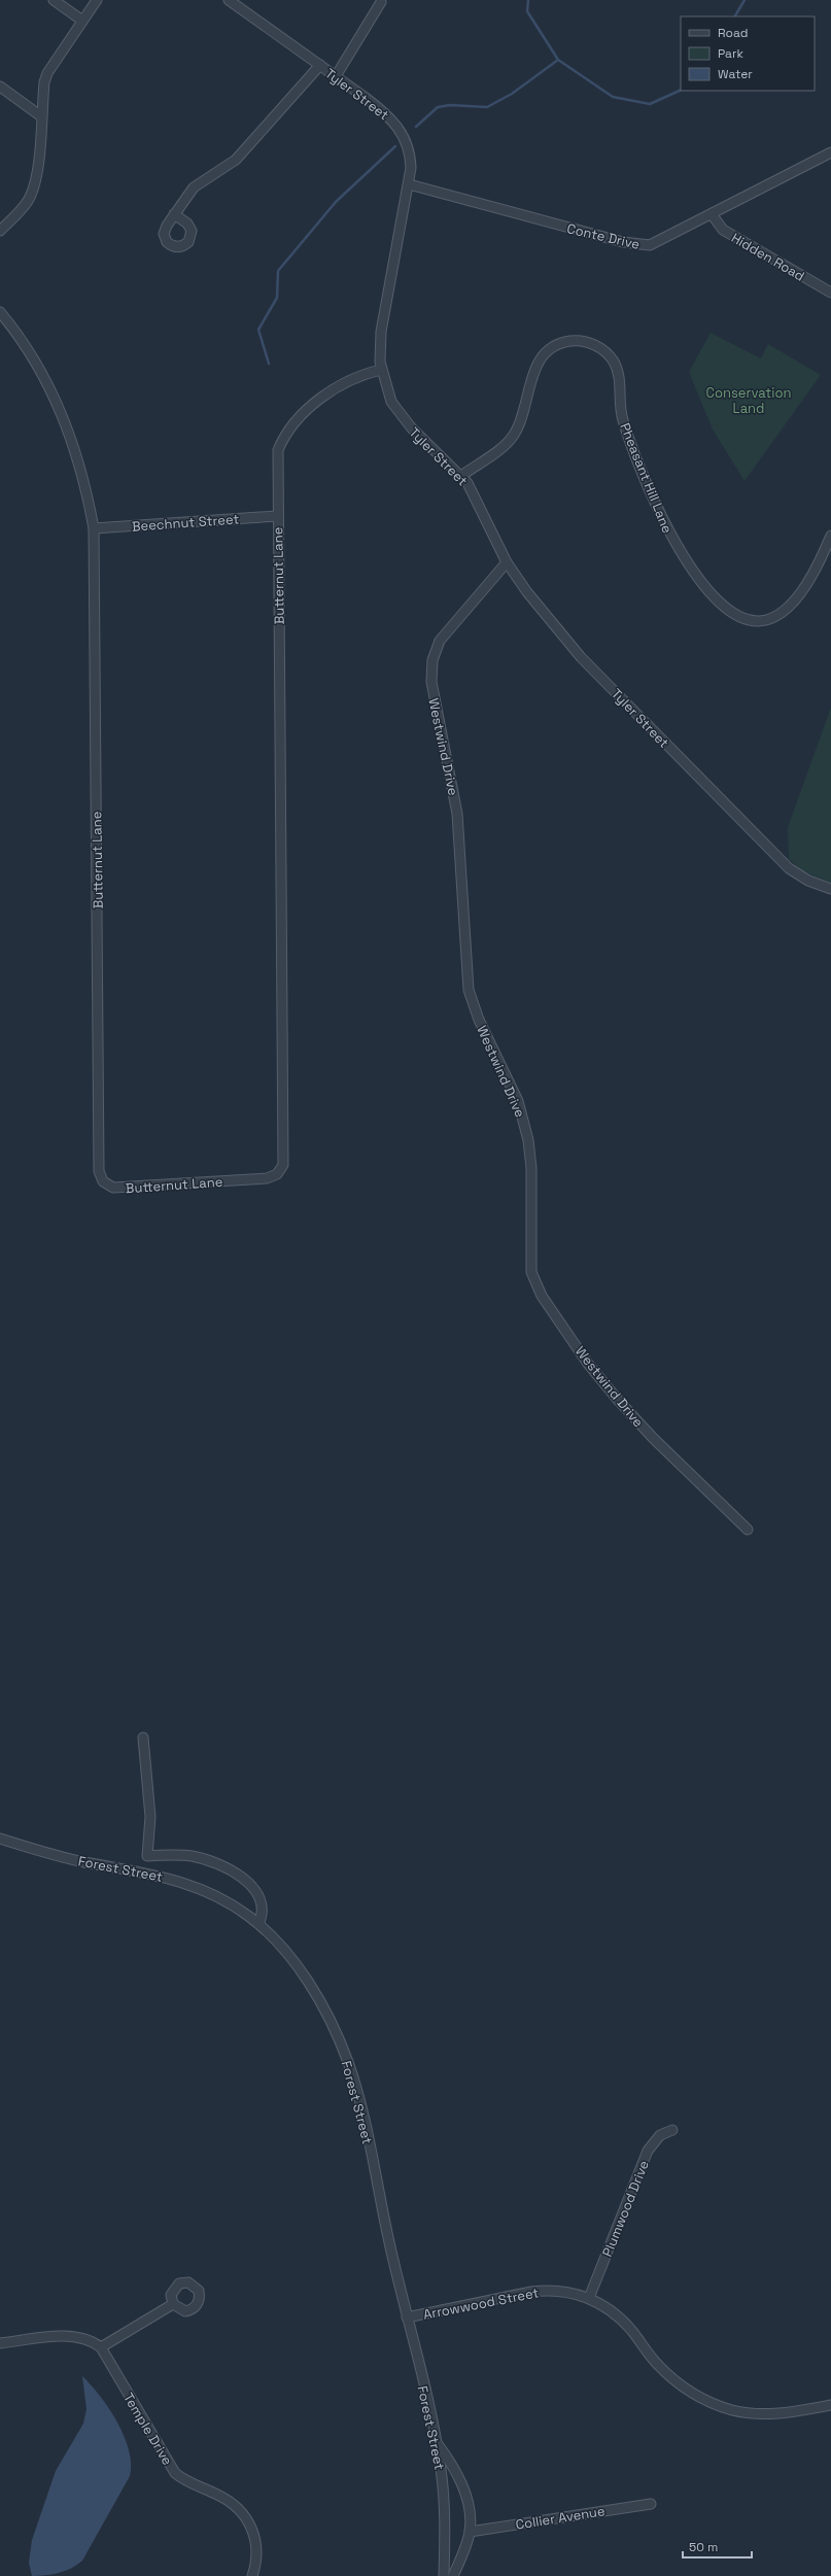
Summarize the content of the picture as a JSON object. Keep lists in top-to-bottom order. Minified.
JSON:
{"streets":{"street":["Tyler Street","Conte Drive","Hidden Road","Pheasant Hill Lane","Beechnut Street","Butternut Lane","Westwind Drive","Forest Street","Plumwood Drive","Arrowwood Street","Temple Drive","Collier Avenue"]},"crossings":[["Tyler Street","Conte Drive"],["Tyler Street","Pheasant Hill Lane"],["Tyler Street","Butternut Lane"],["Tyler Street","Westwind Drive"],["Conte Drive","Hidden Road"],["Beechnut Street","Butternut Lane"],["Forest Street","Arrowwood Street"],["Plumwood Drive","Arrowwood Street"]],"parks":["Conservation Land"],"legend":["Road","Park","Water"],"scale_bar":"50 m"}
